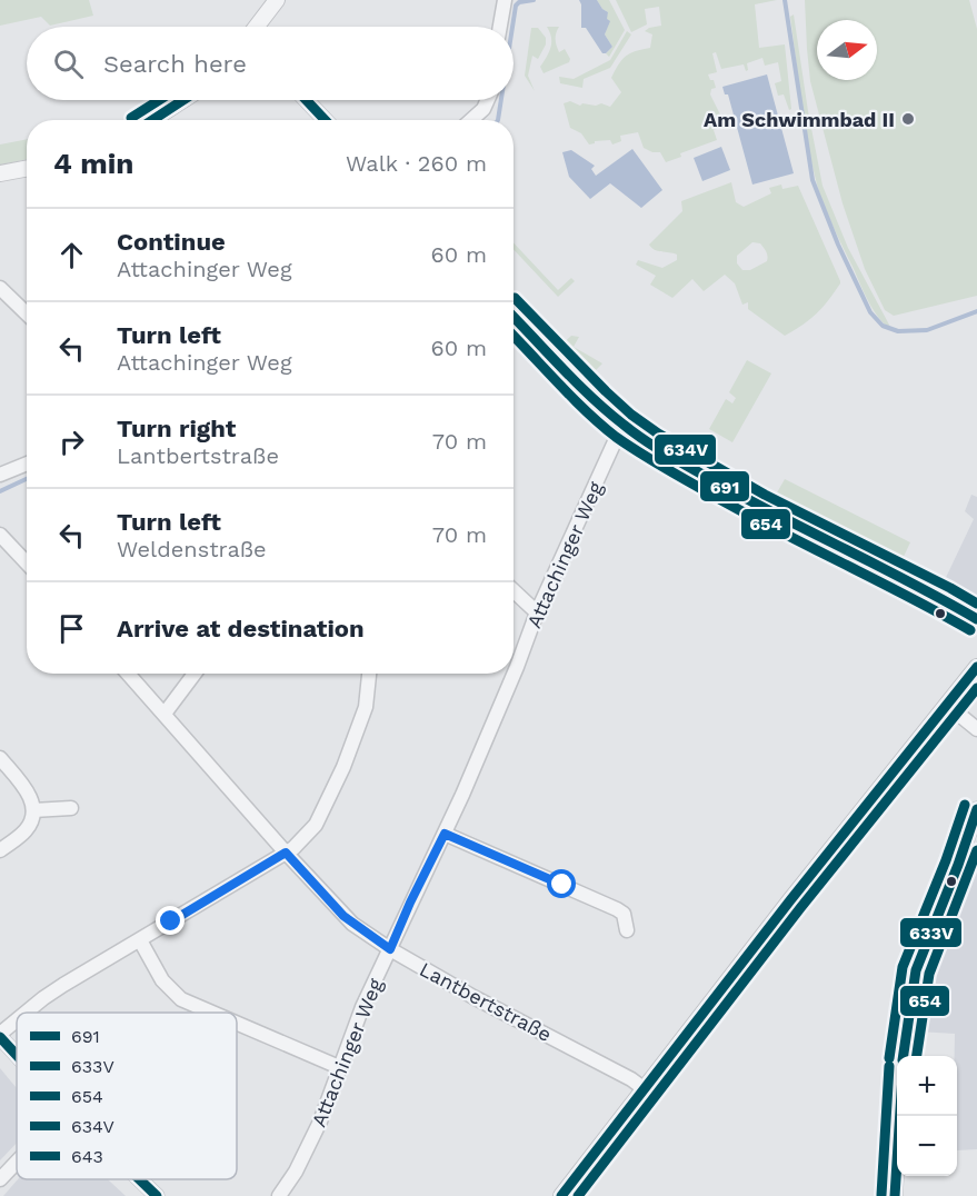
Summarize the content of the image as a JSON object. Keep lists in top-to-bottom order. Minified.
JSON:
{"streets":{"street":["Attachinger Weg","Lantbertstraße"]},"crossings":[["Attachinger Weg","Lantbertstraße"]],"places":["Am Schwimmbad II"],"lines":["transit line 691","transit line 634V","transit line 654","transit line 633V","transit line 643"],"legend":["691","633V","654","634V","643"],"north":"right","page":{"search":"Search here","heading":["4 min","Walk · 260 m"],"list":[["Continue","Attachinger Weg","60 m"],["Turn left","Attachinger Weg","60 m"],["Turn right","Lantbertstraße","70 m"],["Turn left","Weldenstraße","70 m"],"Arrive at destination"],"map_buttons":["+","−"]}}
